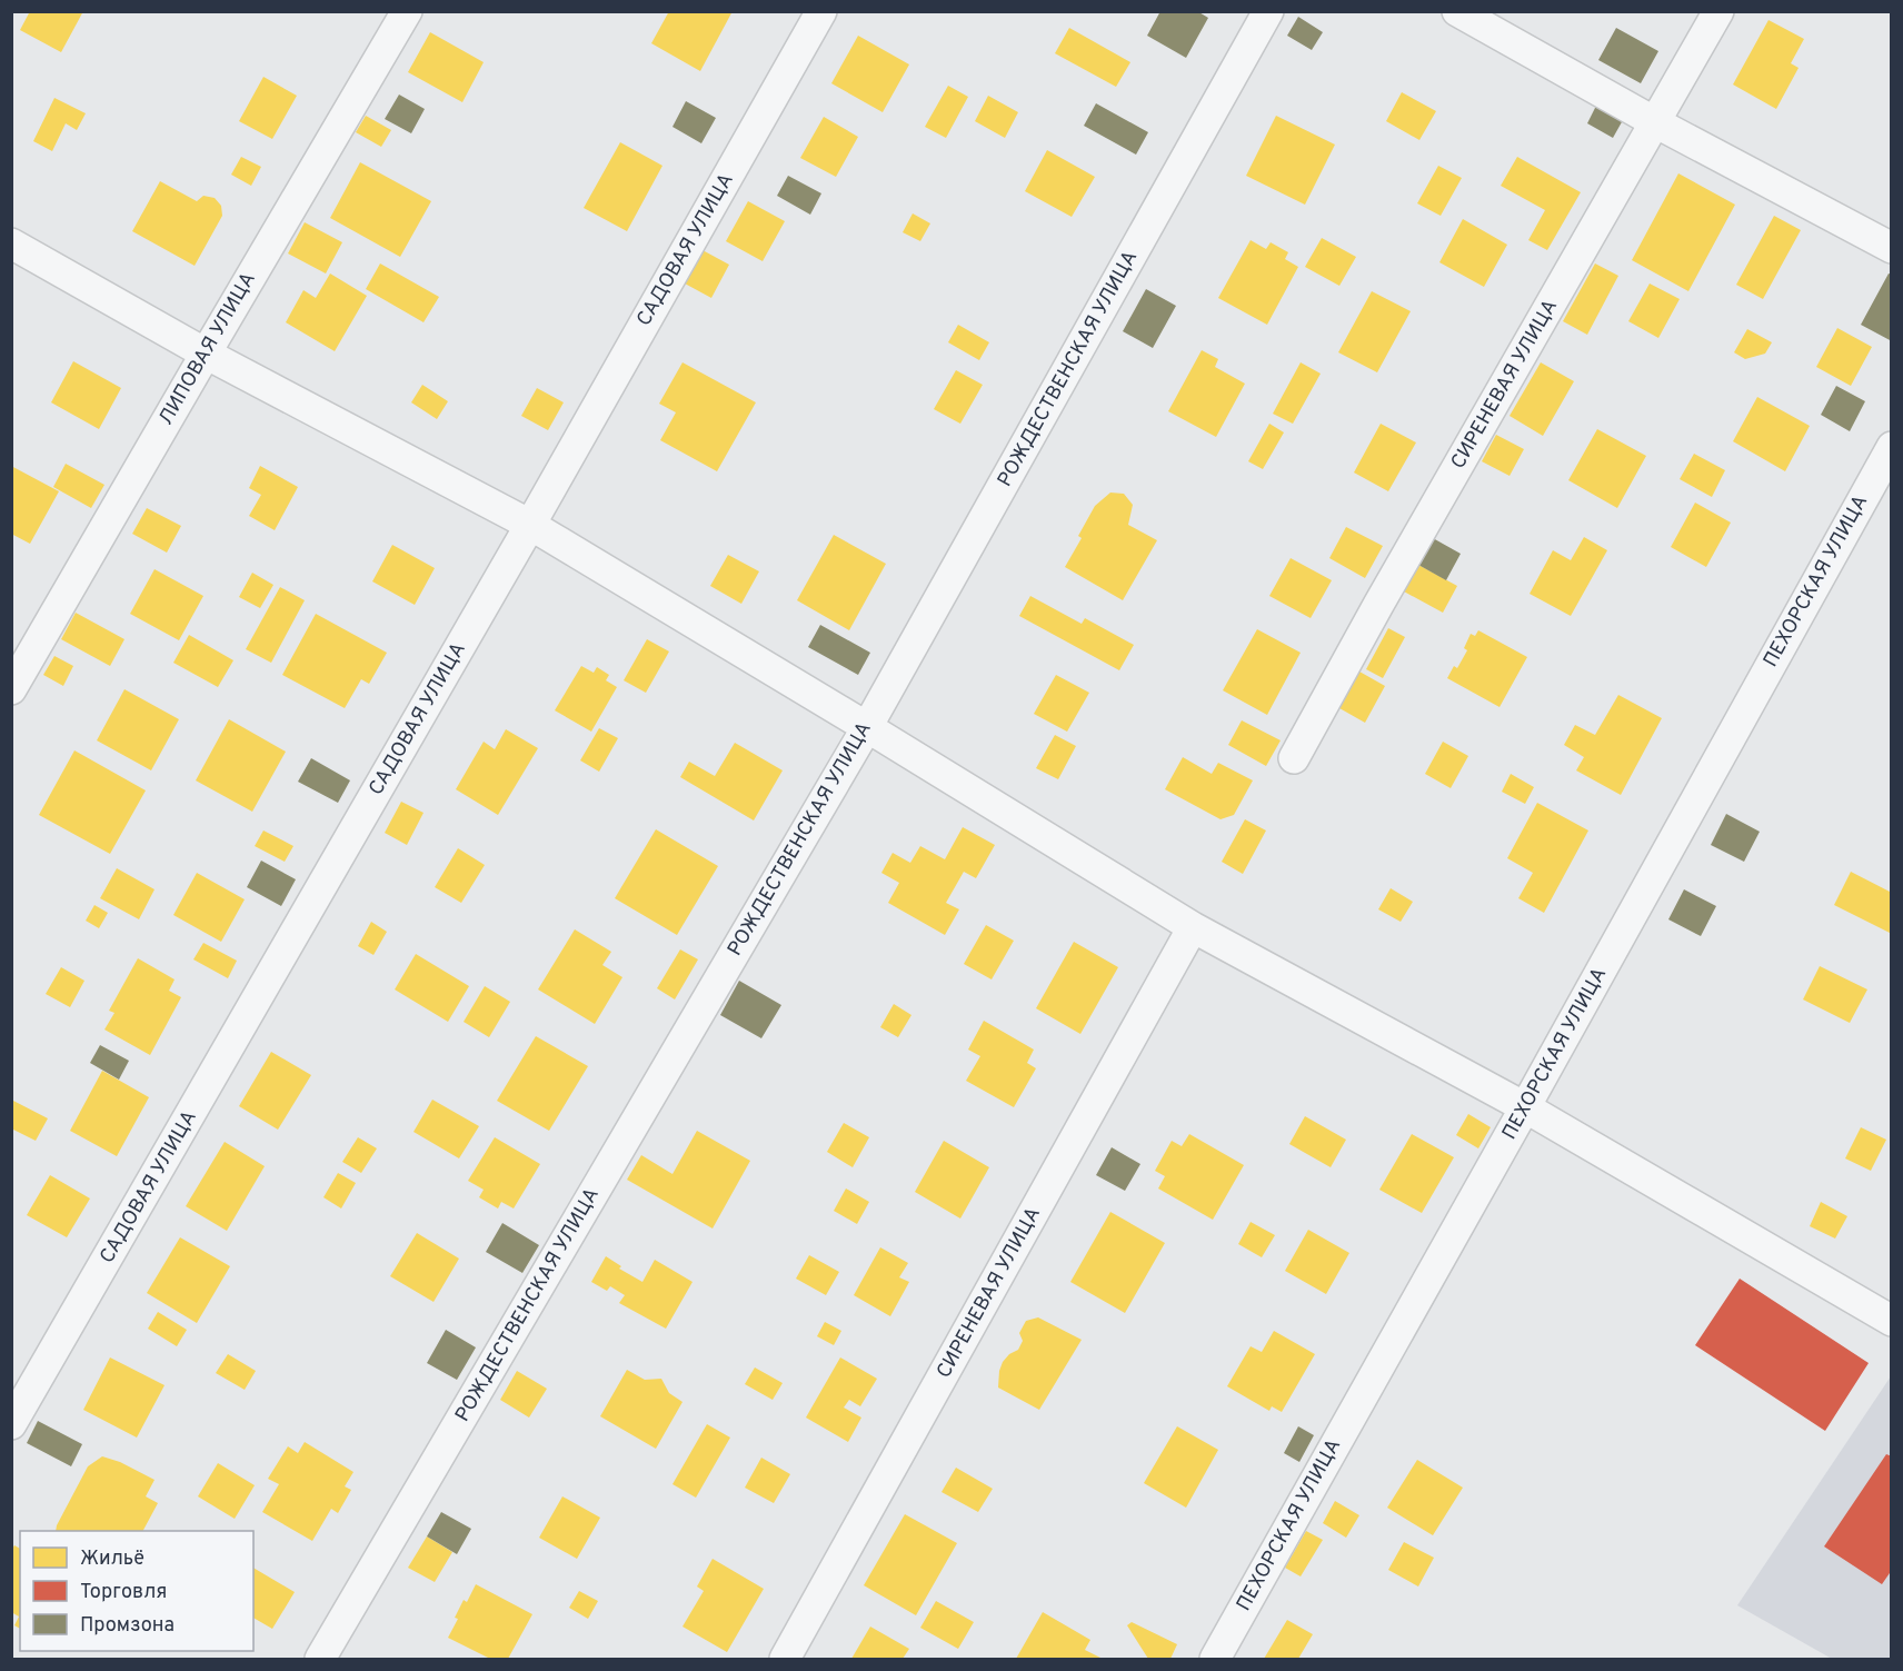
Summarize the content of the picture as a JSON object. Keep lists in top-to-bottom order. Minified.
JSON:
{"streets":{"street":["САДОВАЯ УЛИЦА","ЛИПОВАЯ УЛИЦА","РОЖДЕСТВЕНСКАЯ УЛИЦА","СИРЕНЕВАЯ УЛИЦА","ПЕХОРСКАЯ УЛИЦА"]},"legend":["Жильё","Торговля","Промзона"]}
